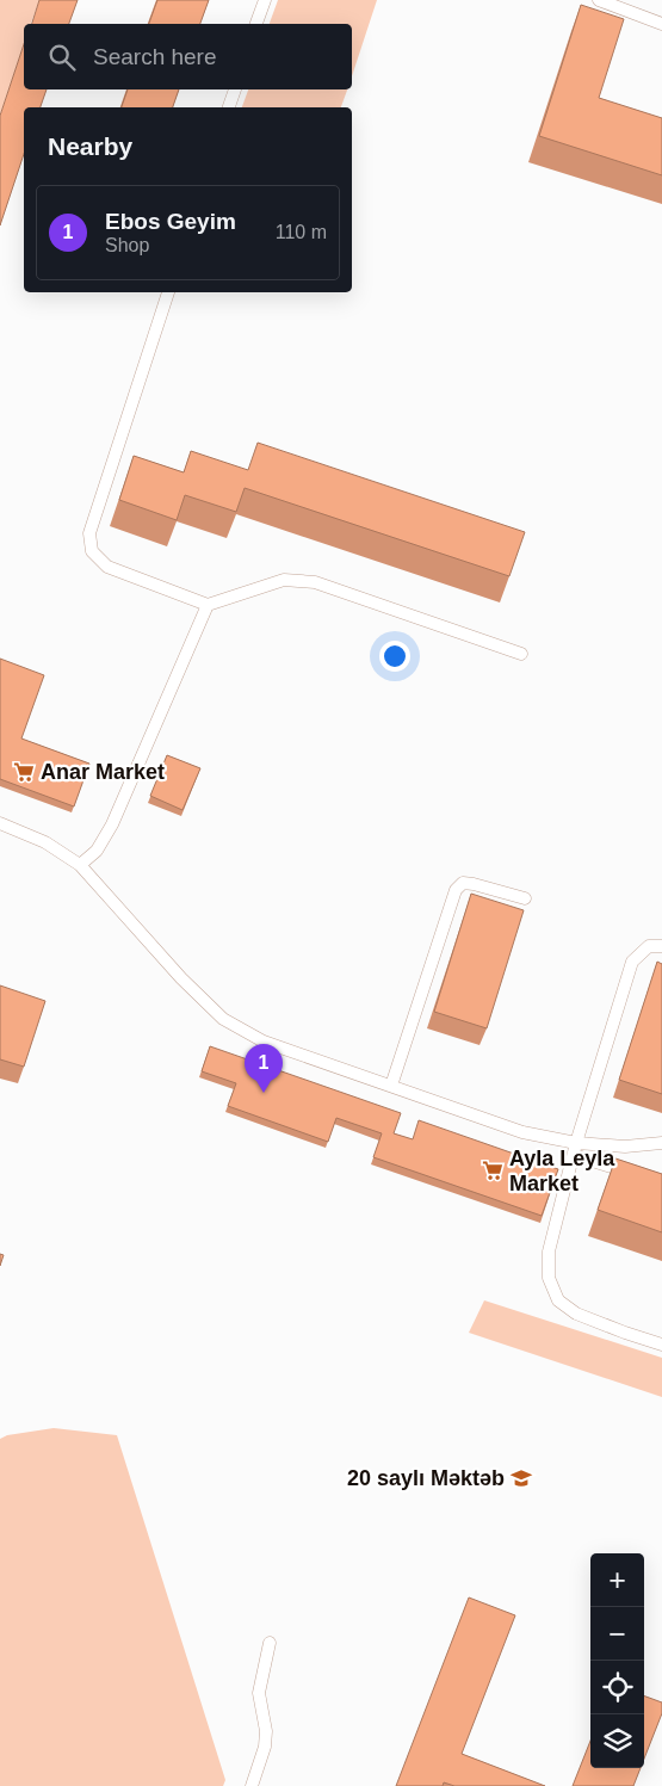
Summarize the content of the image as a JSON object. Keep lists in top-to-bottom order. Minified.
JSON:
{"places":{"supermarket":["Anar Market","Ayla Leyla Market"],"school or university":["20 saylı Məktəb"]},"page":{"search":"Search here","heading":"Nearby","list":[{"mark":"1","name":"Ebos Geyim","note":"Shop","value":"110 m"}],"pins":"1","map_buttons":["+","−"]}}
